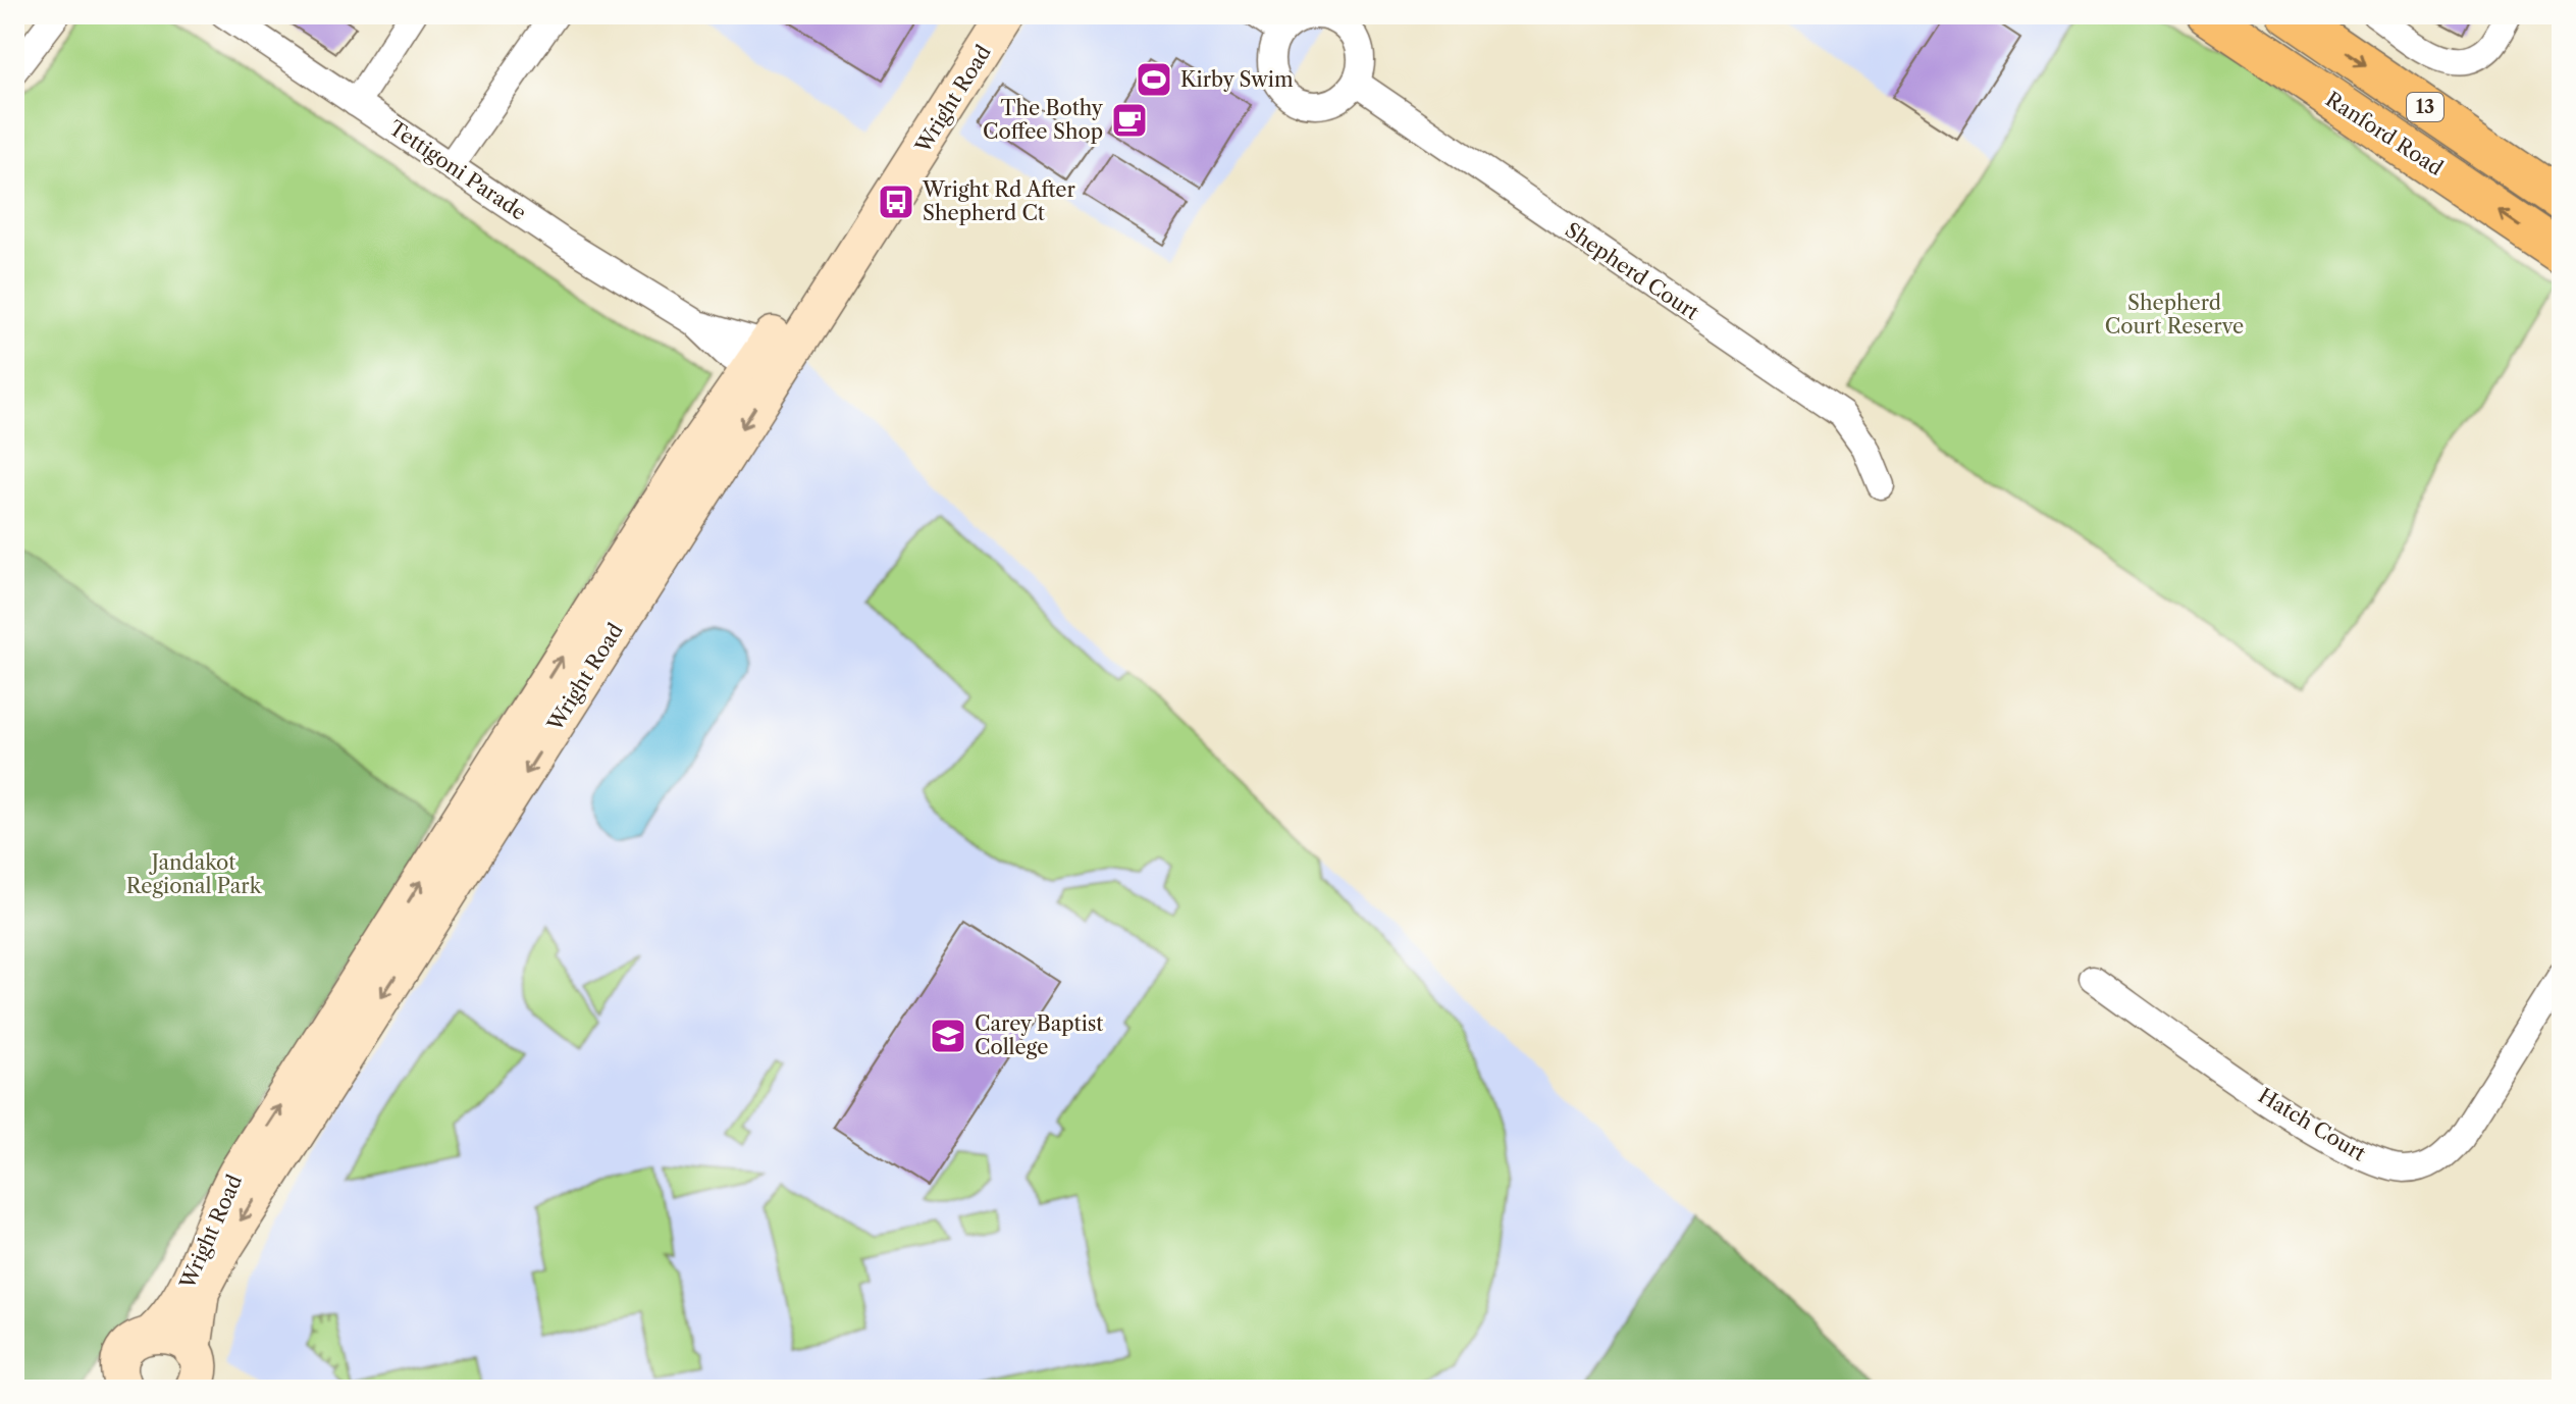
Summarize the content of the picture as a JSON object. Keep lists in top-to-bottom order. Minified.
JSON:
{"streets":{"main road":["13","Ranford Road"],"street":["Wright Road","Tettigoni Parade","Shepherd Court","Hatch Court"]},"crossings":[["Wright Road","Tettigoni Parade"]],"parks":["Shepherd Court Reserve","Jandakot Regional Park"],"places":{"sports":["Kirby Swim"],"cafe":["The Bothy Coffee Shop"],"bus stop":["Wright Rd After Shepherd Ct"],"school or university":["Carey Baptist College"]}}
